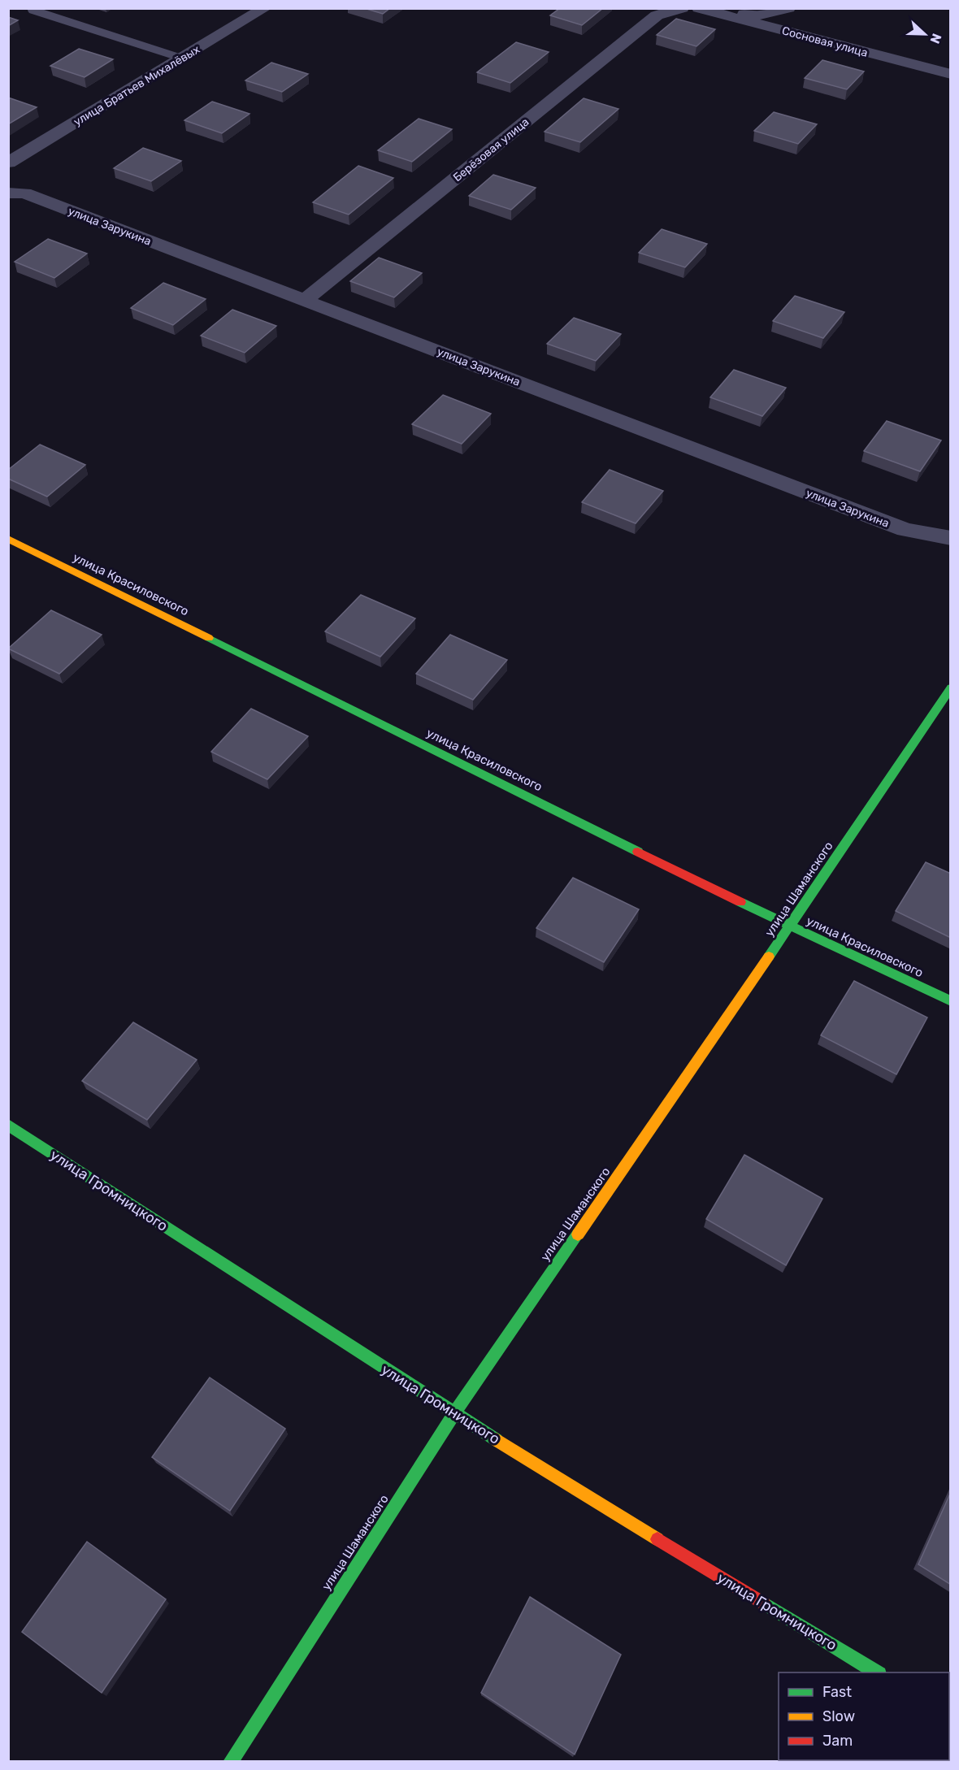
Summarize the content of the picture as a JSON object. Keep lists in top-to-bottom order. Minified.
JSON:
{"streets":{"street":["Сосновая улица","улица Братьев Михалёвых","Берёзовая улица","улица Зарукина","улица Красиловского","улица Шаманского","улица Громницкого"]},"crossings":[["Берёзовая улица","улица Зарукина"],["улица Красиловского","улица Шаманского"],["улица Шаманского","улица Громницкого"]],"legend":["Fast","Slow","Jam"],"north":"right"}
